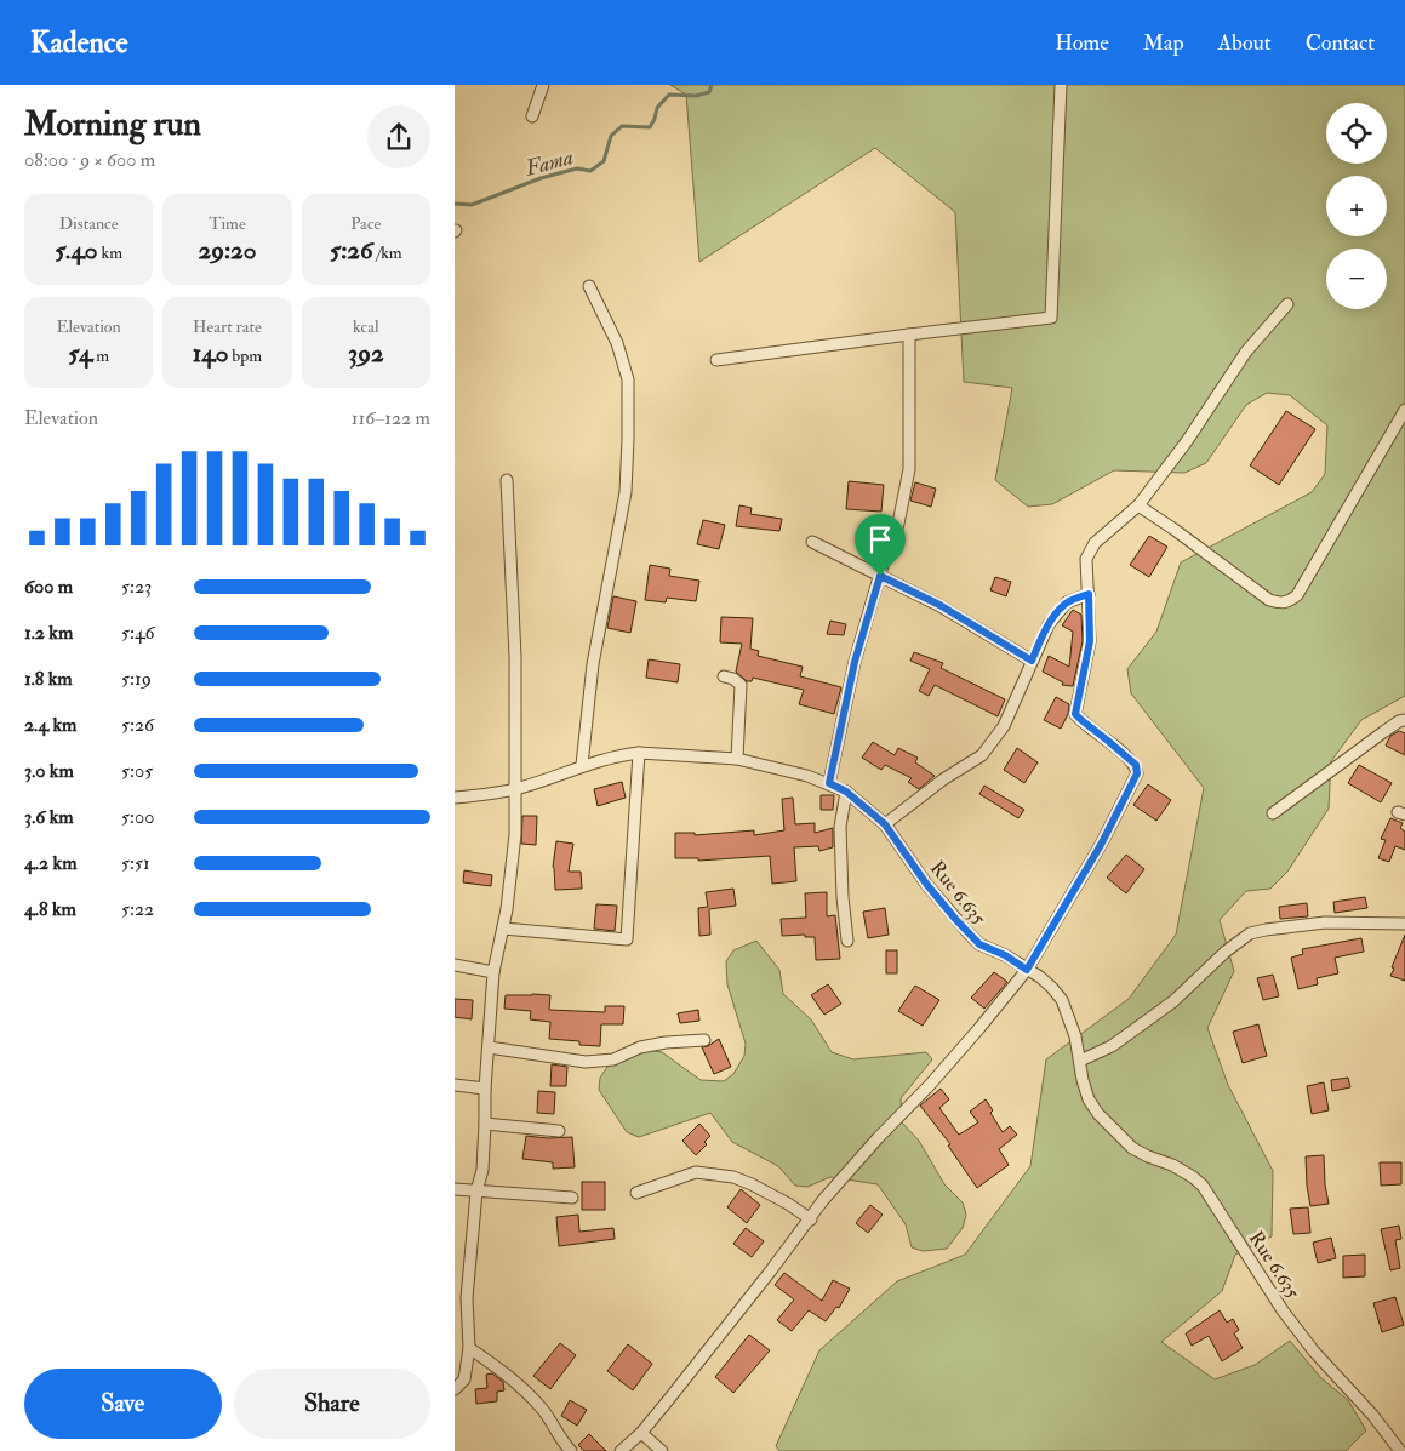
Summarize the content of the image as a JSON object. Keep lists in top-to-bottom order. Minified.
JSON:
{"streets":{"street":["Rue 6.635"]},"water":["Fama"],"page":{"header":"Kadence","nav":["Home","Map","About","Contact"],"heading":["Morning run","08:00 · 9 × 600 m"],"map_buttons":["+","−"],"stats":[["Distance","5.40 km"],["Time","29:20"],["Pace","5:26 /km"],["Elevation","54 m"],["Heart rate","140 bpm"],["kcal","392"]],"chart":["Elevation","116–122 m"],"list":[{"name":"600 m","note":"5:23"},{"name":"1.2 km","note":"5:46"},{"name":"1.8 km","note":"5:19"},{"name":"2.4 km","note":"5:26"},{"name":"3.0 km","note":"5:05"},{"name":"3.6 km","note":"5:00"},{"name":"4.2 km","note":"5:51"},{"name":"4.8 km","note":"5:22"}],"buttons":["Save","Share"]}}
